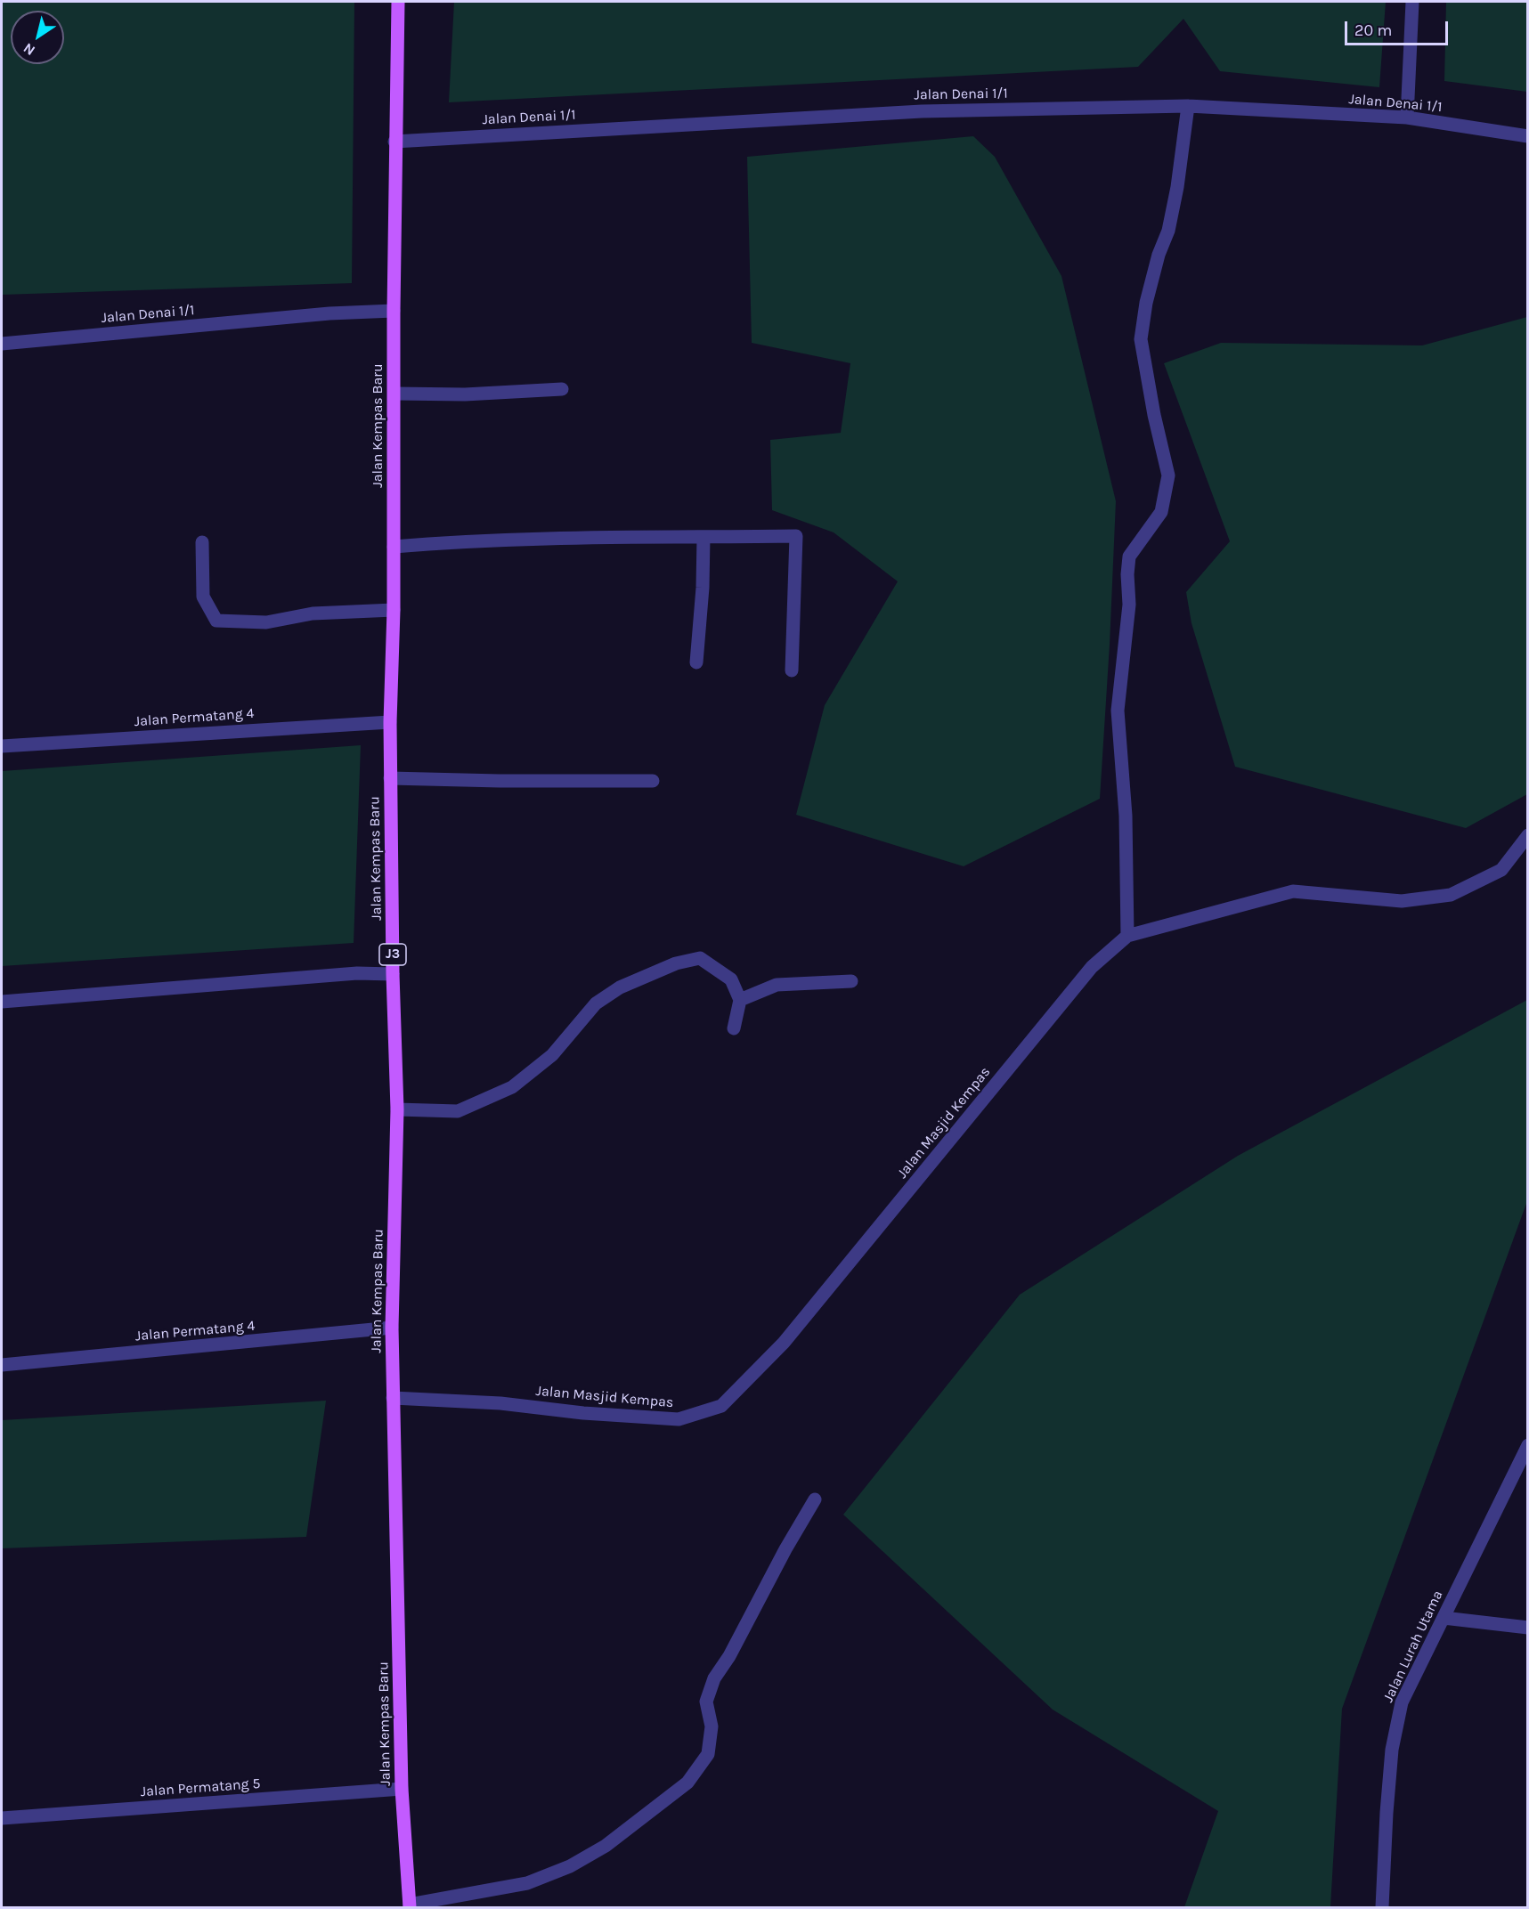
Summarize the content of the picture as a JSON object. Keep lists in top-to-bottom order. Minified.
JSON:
{"streets":{"main road":["Jalan Kempas Baru","J3"],"street":["Jalan Denai 1/1","Jalan Permatang 4","Jalan Masjid Kempas","Jalan Lurah Utama","Jalan Permatang 5"]},"crossings":[["Jalan Denai 1/1","Jalan Kempas Baru"],["Jalan Kempas Baru","Jalan Permatang 4"],["Jalan Kempas Baru","Jalan Masjid Kempas"],["Jalan Kempas Baru","Jalan Permatang 5"]],"scale_bar":"20 m","north":"bottom left"}
